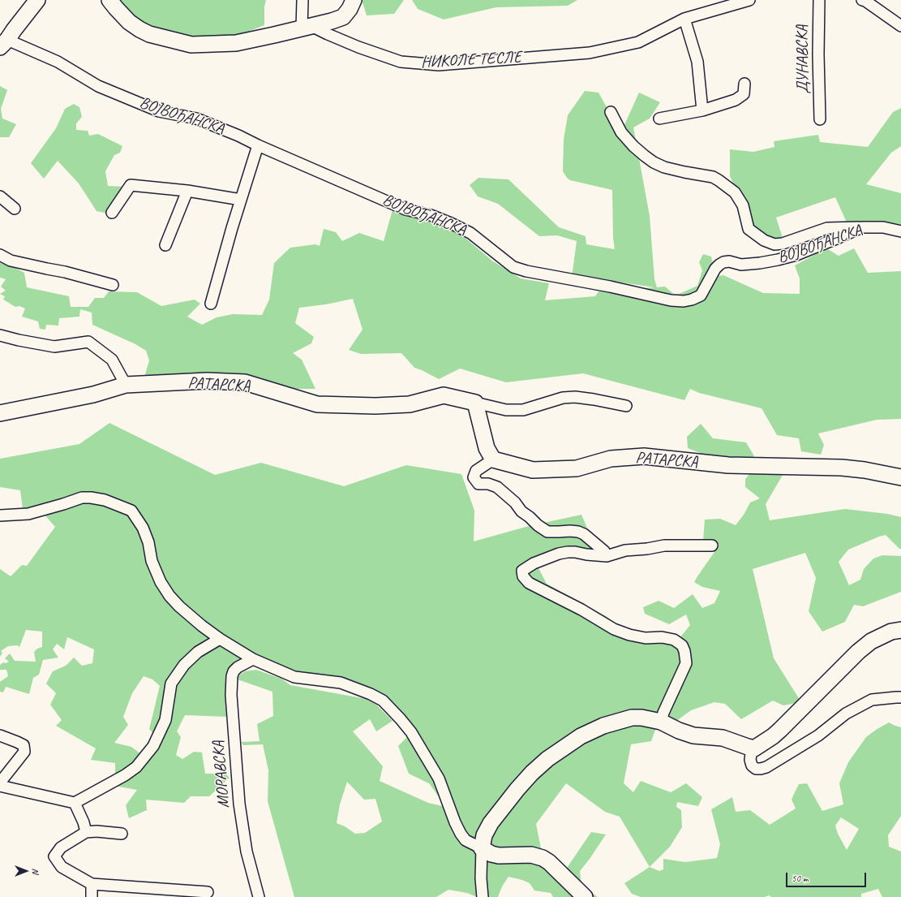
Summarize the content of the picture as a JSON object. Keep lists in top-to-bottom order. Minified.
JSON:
{"streets":{"street":["ДУНАВСКА","НИКОЛЕ ТЕСЛЕ","ВОЈВОЂАНСКА","РАТАРСКА","МОРАВСКА"]},"scale_bar":"50 m","north":"right"}
